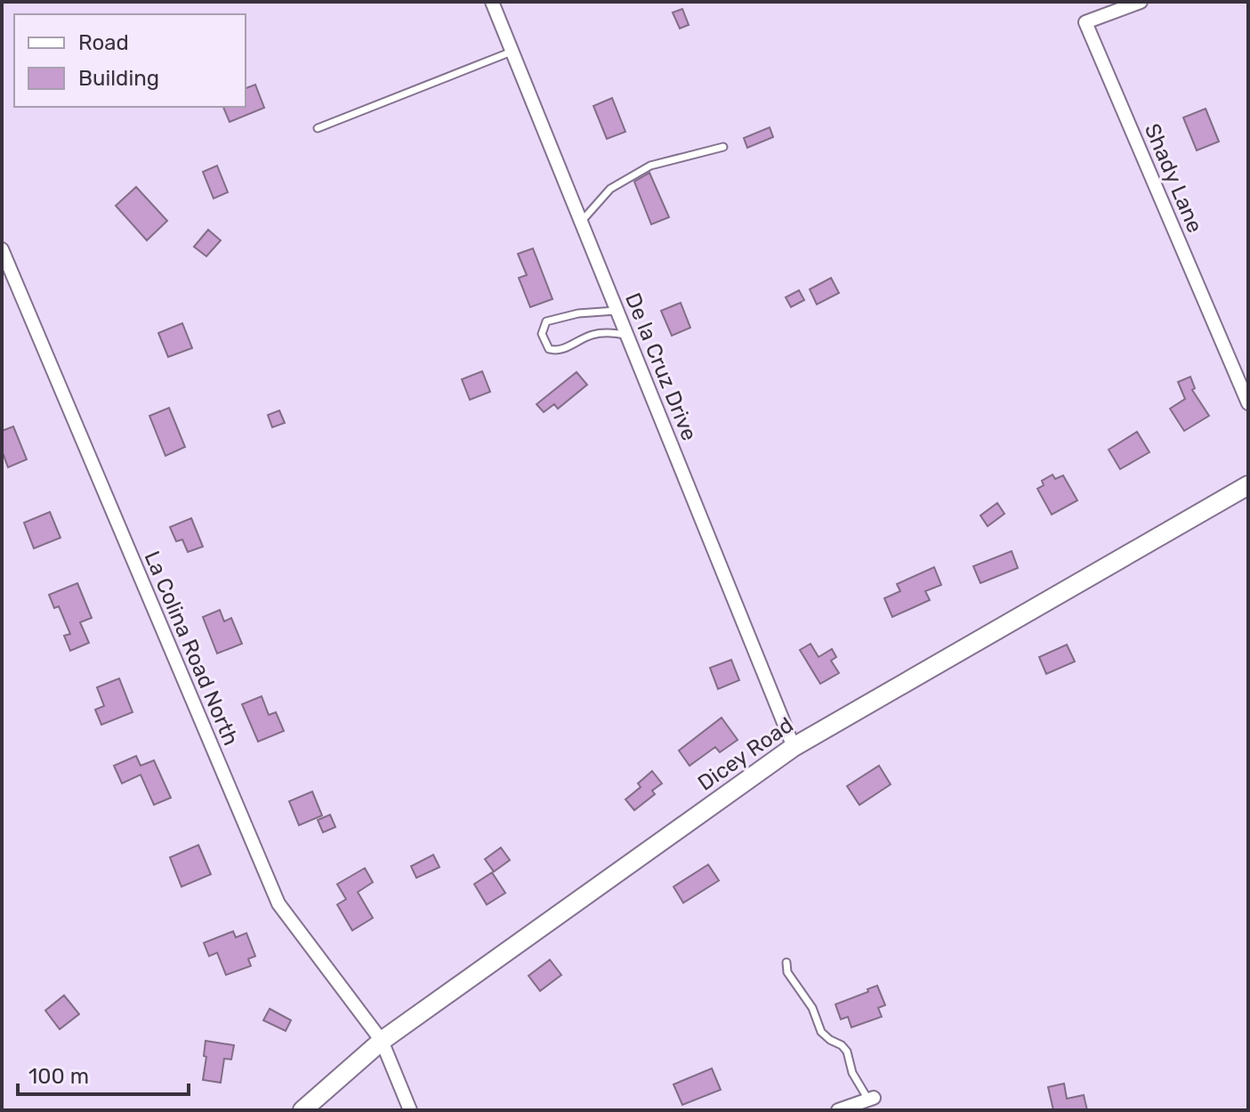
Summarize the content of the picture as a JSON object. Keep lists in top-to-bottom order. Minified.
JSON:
{"streets":{"street":["Shady Lane","De la Cruz Drive","La Colina Road North","Dicey Road"]},"crossings":[["De la Cruz Drive","Dicey Road"],["La Colina Road North","Dicey Road"]],"legend":["Road","Building"],"scale_bar":"100 m"}
